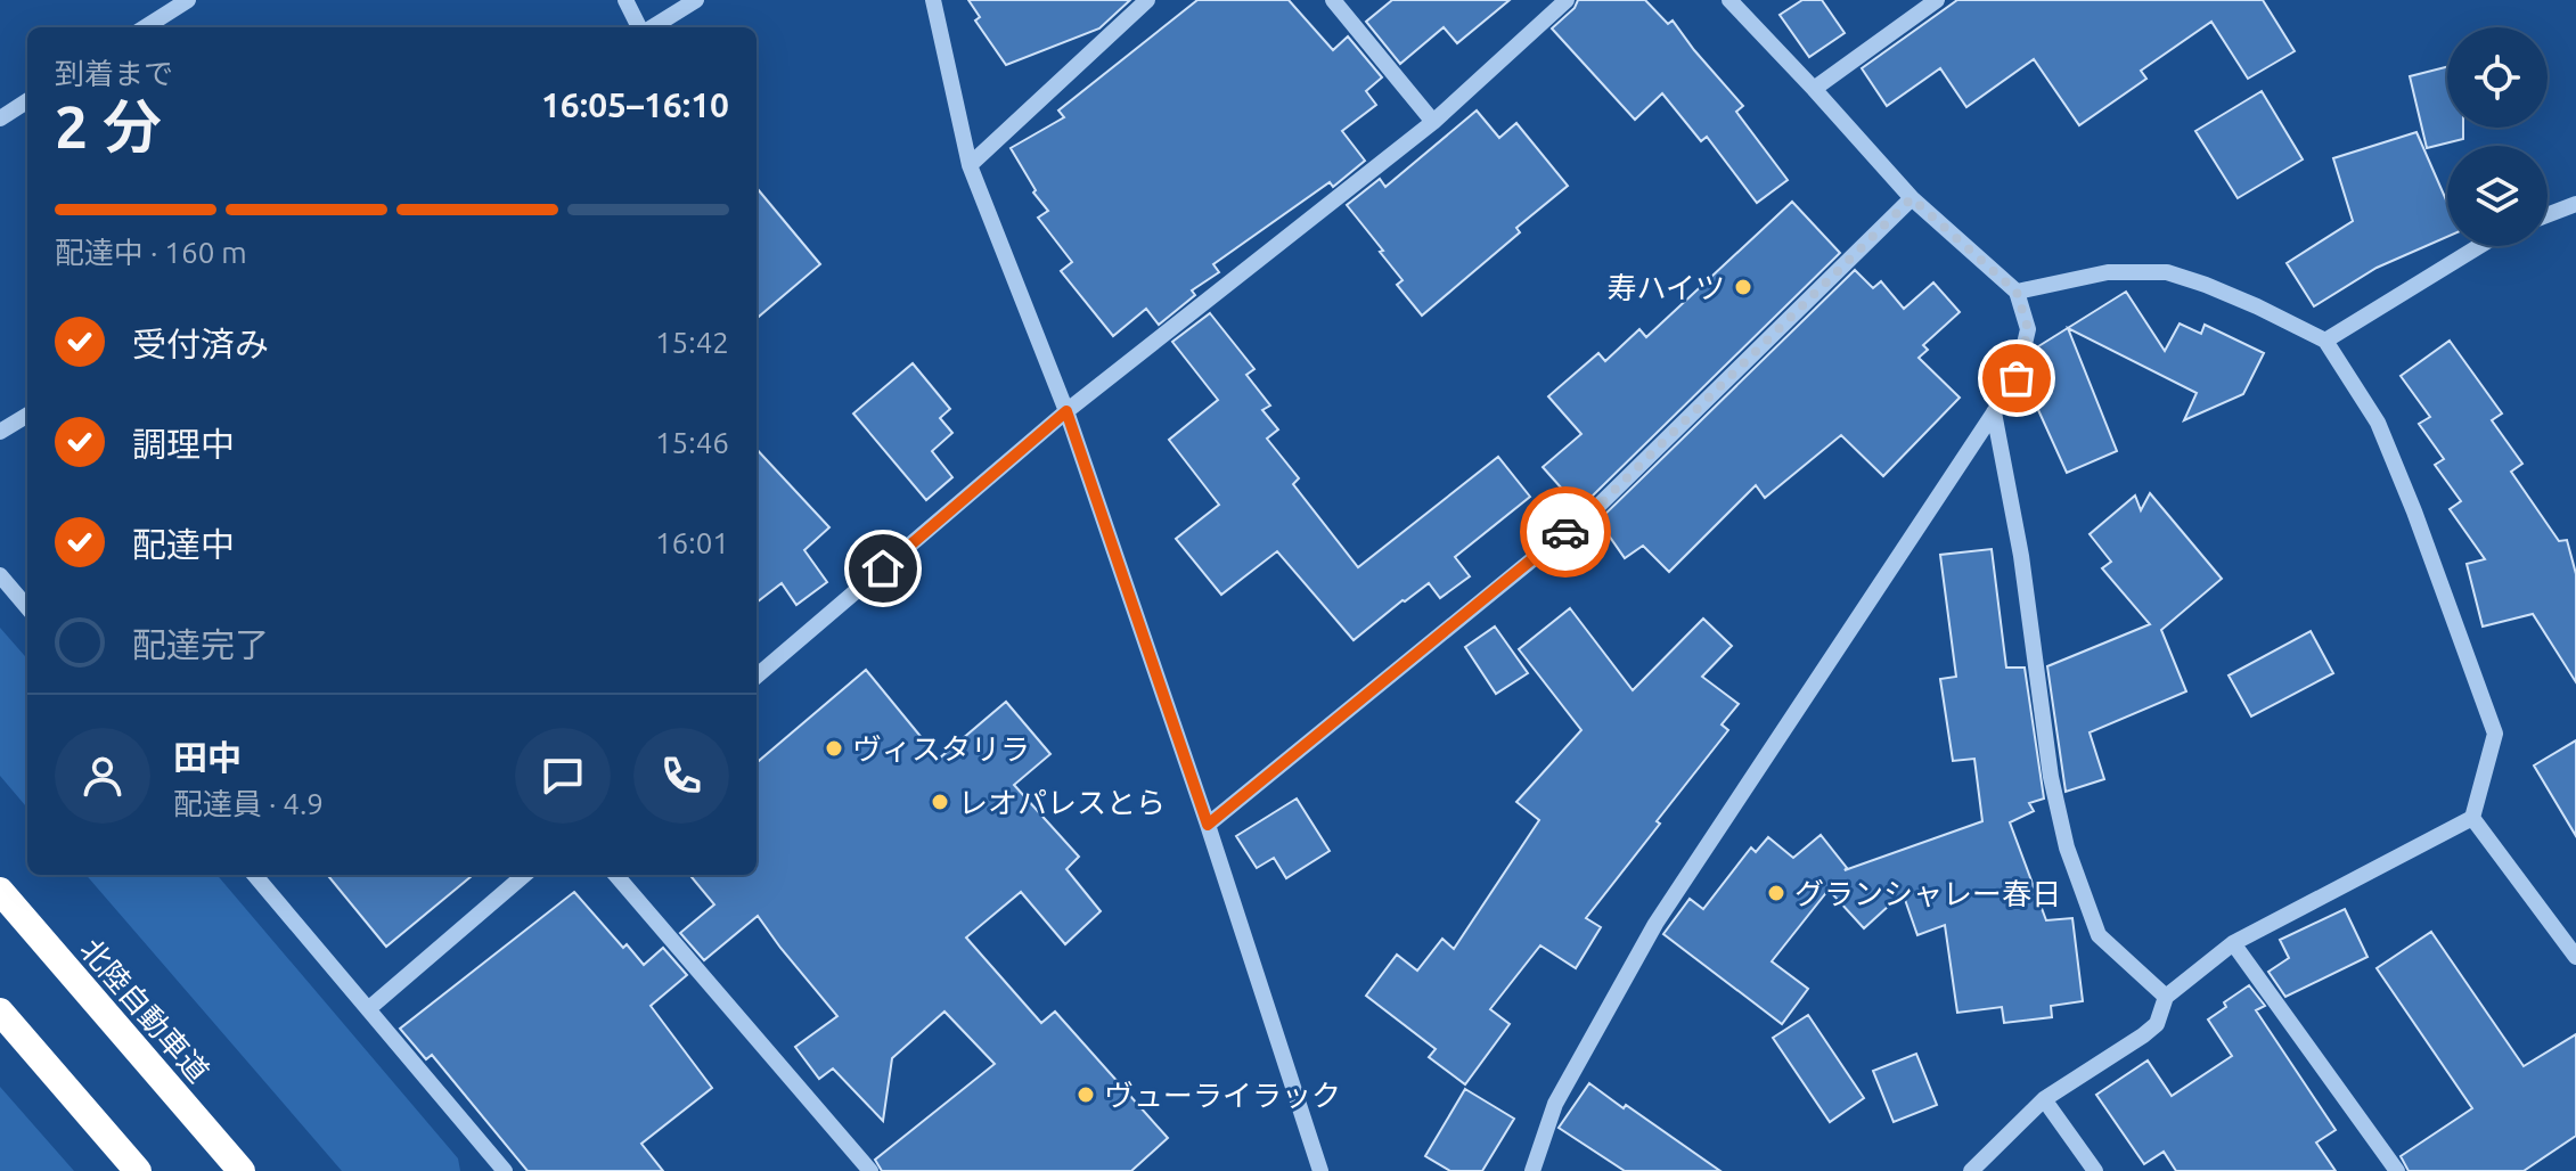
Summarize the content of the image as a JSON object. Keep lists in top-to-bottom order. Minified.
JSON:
{"streets":{"highway":["北陸自動車道"]},"places":["寿ハイツ","ヴィスタリラ","レオパレスとら","グランシャレー春日","ヴューライラック"],"page":{"heading":["2 分","到着まで","16:05–16:10"],"panel":["田中","配達員 · 4.9"],"bar":"配達中 · 160 m","list":[["受付済み","15:42"],["調理中","15:46"],["配達中","16:01"],"配達完了"]}}
